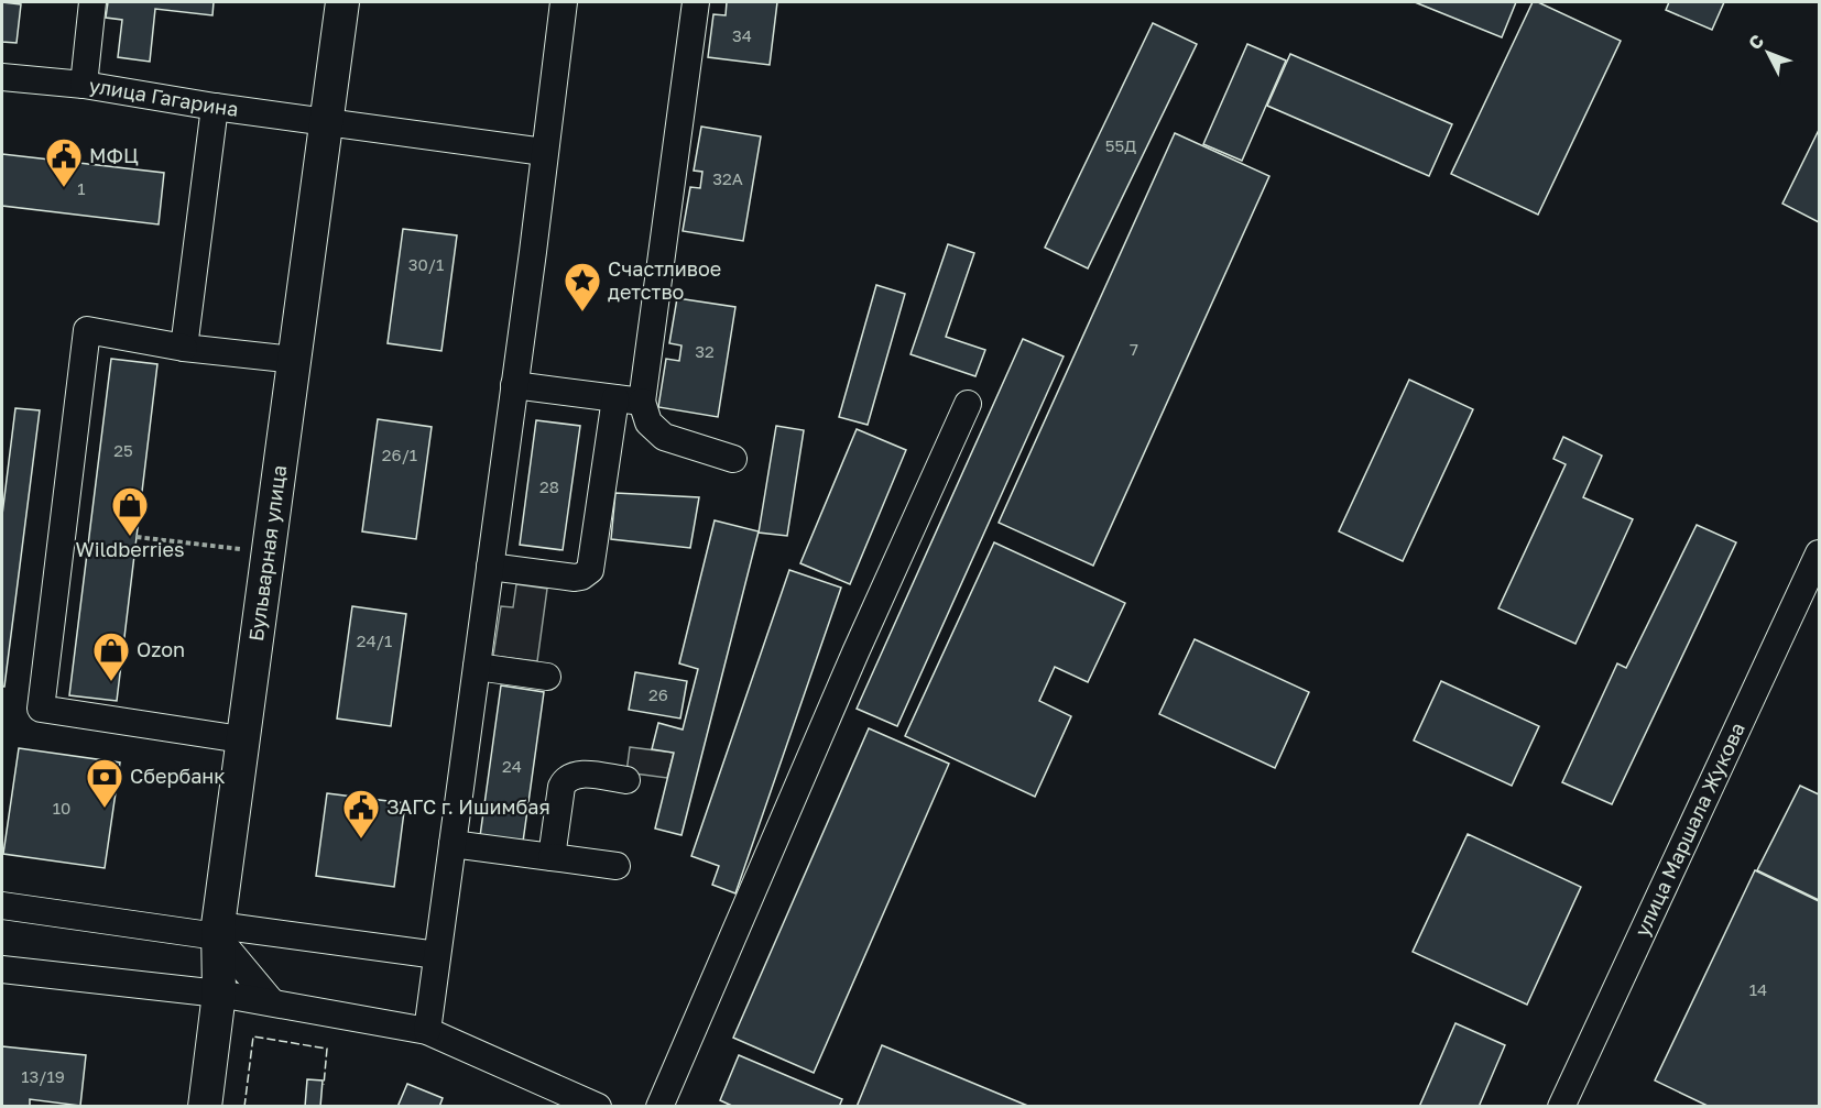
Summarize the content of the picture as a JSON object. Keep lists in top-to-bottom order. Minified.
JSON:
{"streets":{"main road":["Бульварная улица"],"street":["улица Гагарина","улица Маршала Жукова"]},"crossings":[["улица Гагарина","Бульварная улица"]],"places":{"public building":["МФЦ","ЗАГС г. Ишимбая"],"place":["Счастливое детство"],"shop":["Wildberries","Ozon"],"bank":["Сбербанк"]},"house_numbers":["34","55Д","32А","1","30/1","7","32","25","26/1","28","24/1","26","24","10","14","13/19"],"north":"top left"}
